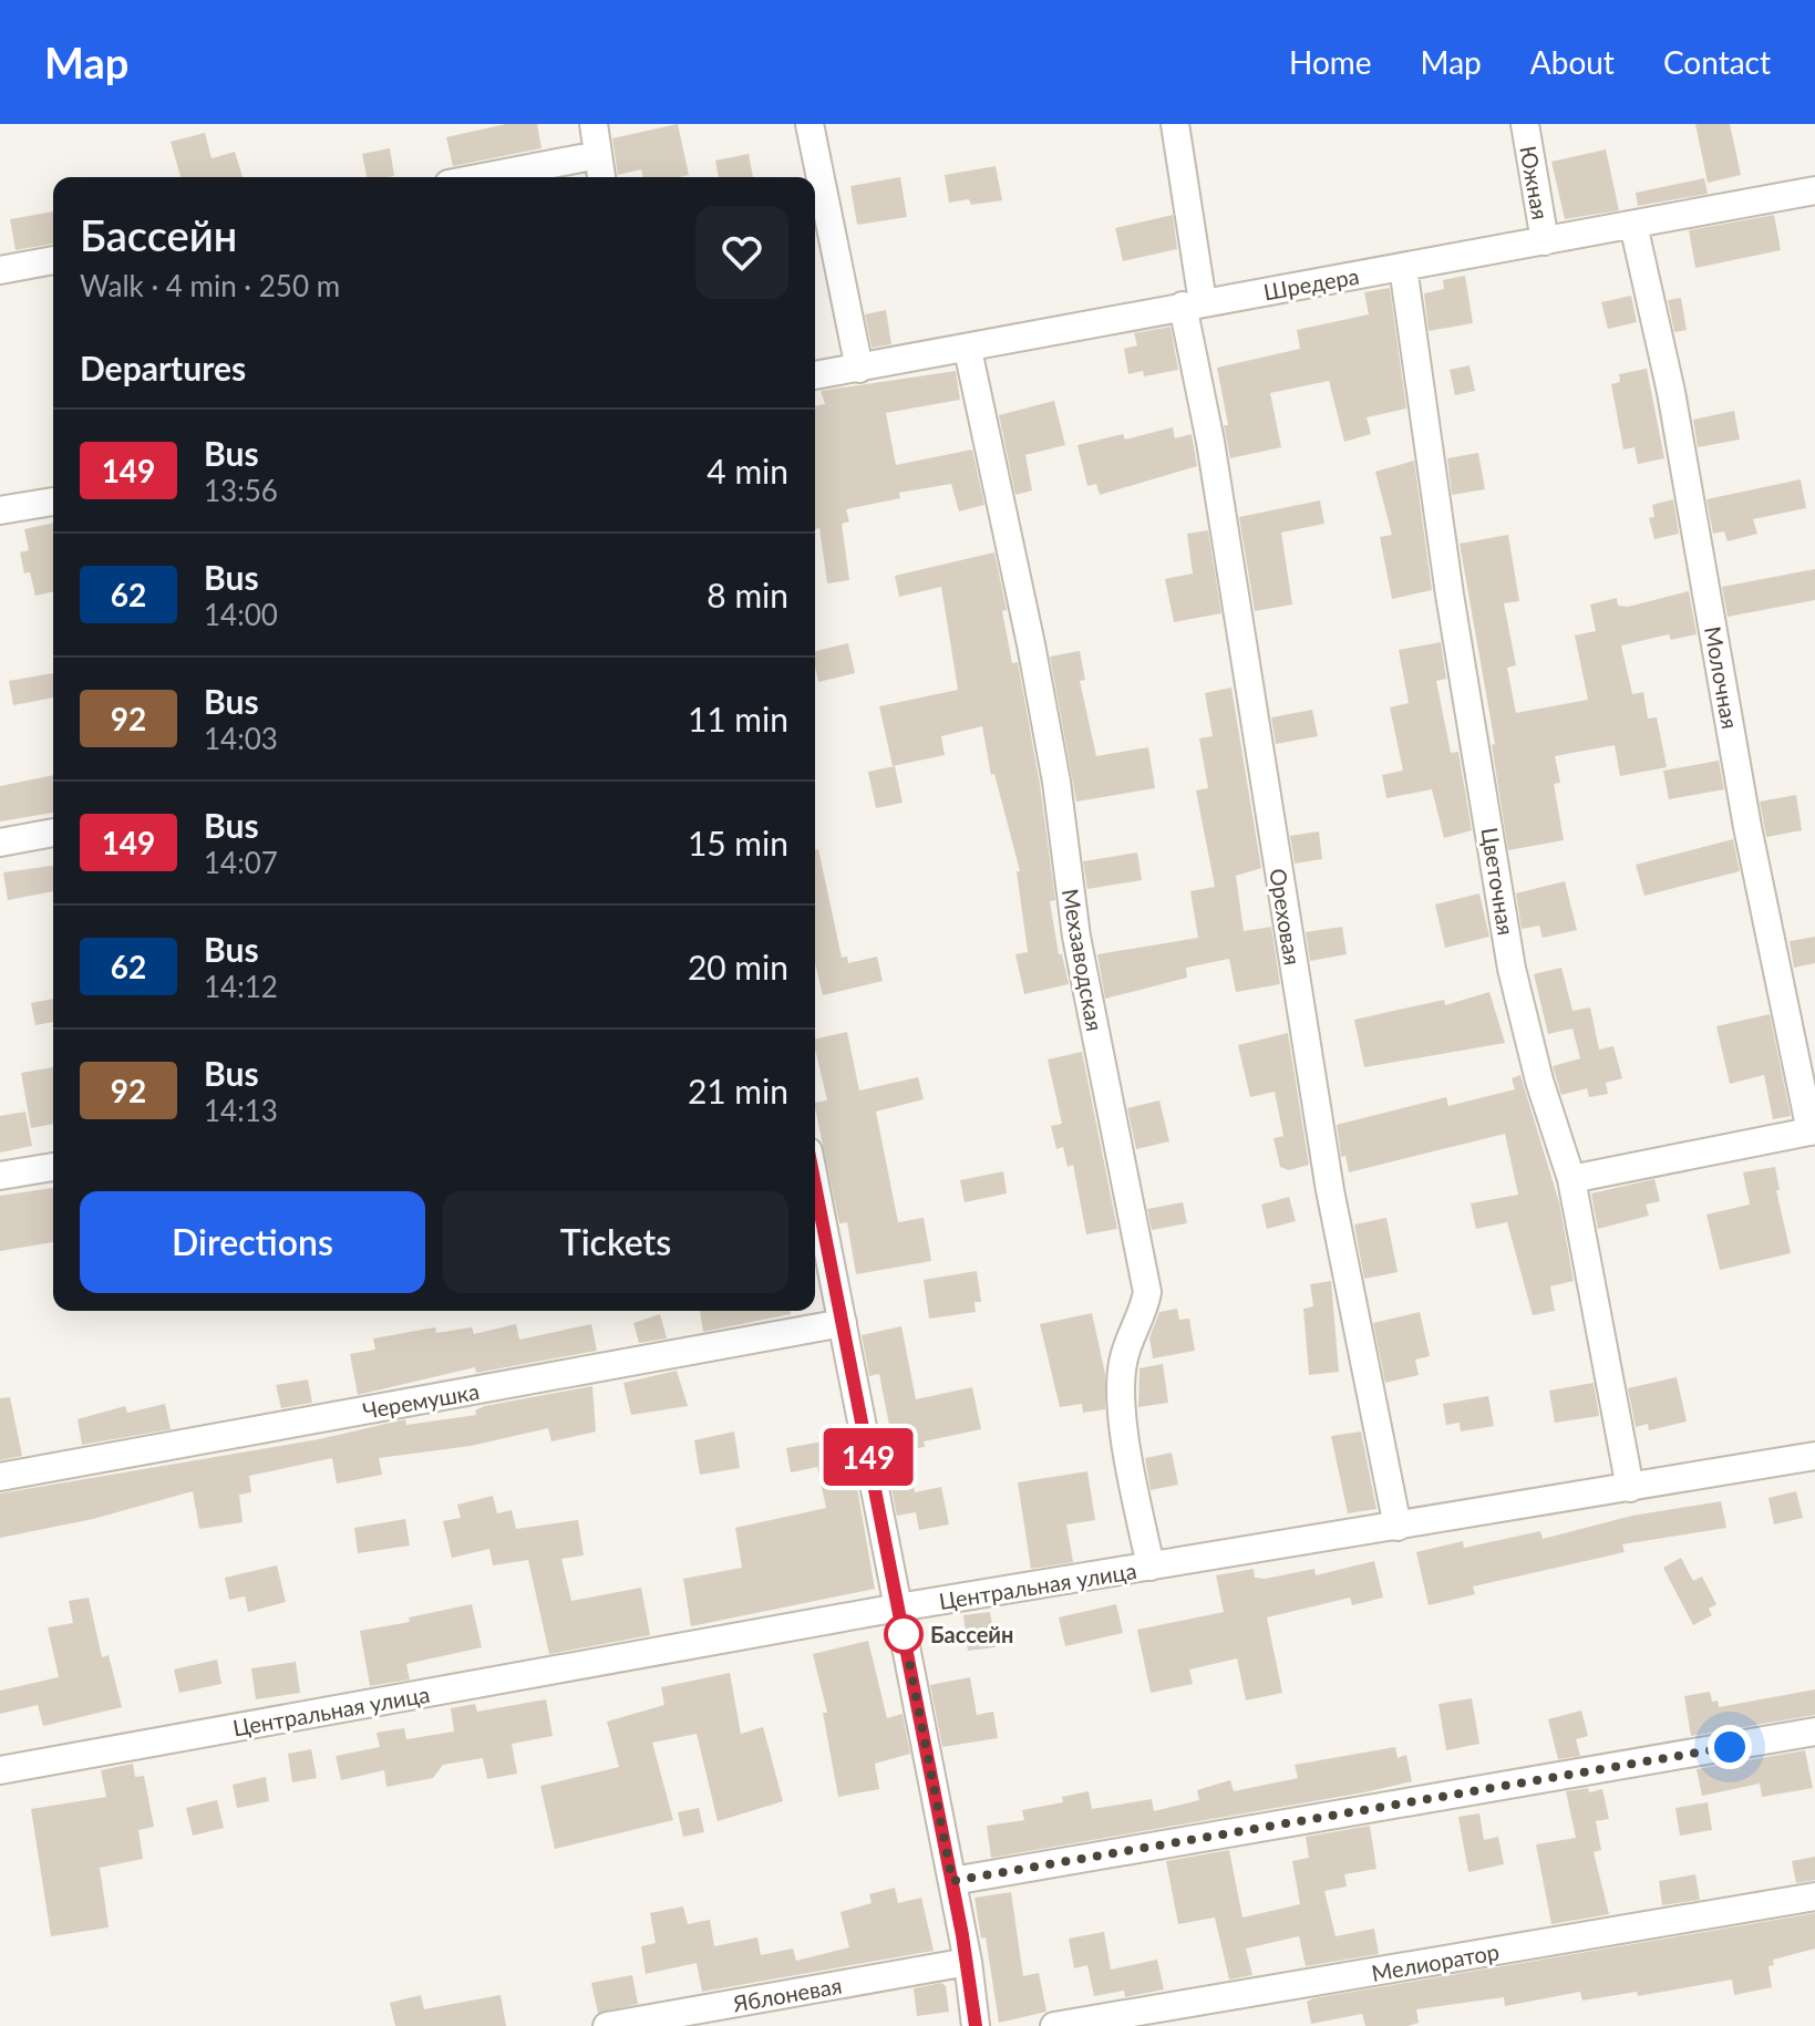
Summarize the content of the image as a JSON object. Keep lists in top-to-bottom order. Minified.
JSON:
{"streets":{"street":["Южная","Шредера","Молочная","Цветочная","Ореховая","Мехзаводская","Черемушка","Центральная улица","Мелиоратор","Яблоневая"]},"crossings":[["Южная","Шредера"],["Шредера","Молочная"],["Шредера","Цветочная"],["Шредера","Ореховая"],["Шредера","Мехзаводская"],["Цветочная","Центральная улица"],["Ореховая","Центральная улица"],["Мехзаводская","Центральная улица"]],"places":["Бассейн"],"lines":["bus line 149"],"page":{"header":"Map","nav":["Home","Map","About","Contact"],"on_map":"149","heading":[["Бассейн","Walk · 4 min · 250 m"],"Departures"],"list":[{"mark":"149","name":"Bus","note":"13:56","value":"4 min"},{"mark":"62","name":"Bus","note":"14:00","value":"8 min"},{"mark":"92","name":"Bus","note":"14:03","value":"11 min"},{"mark":"149","name":"Bus","note":"14:07","value":"15 min"},{"mark":"62","name":"Bus","note":"14:12","value":"20 min"},{"mark":"92","name":"Bus","note":"14:13","value":"21 min"}],"buttons":["Directions","Tickets"]}}
